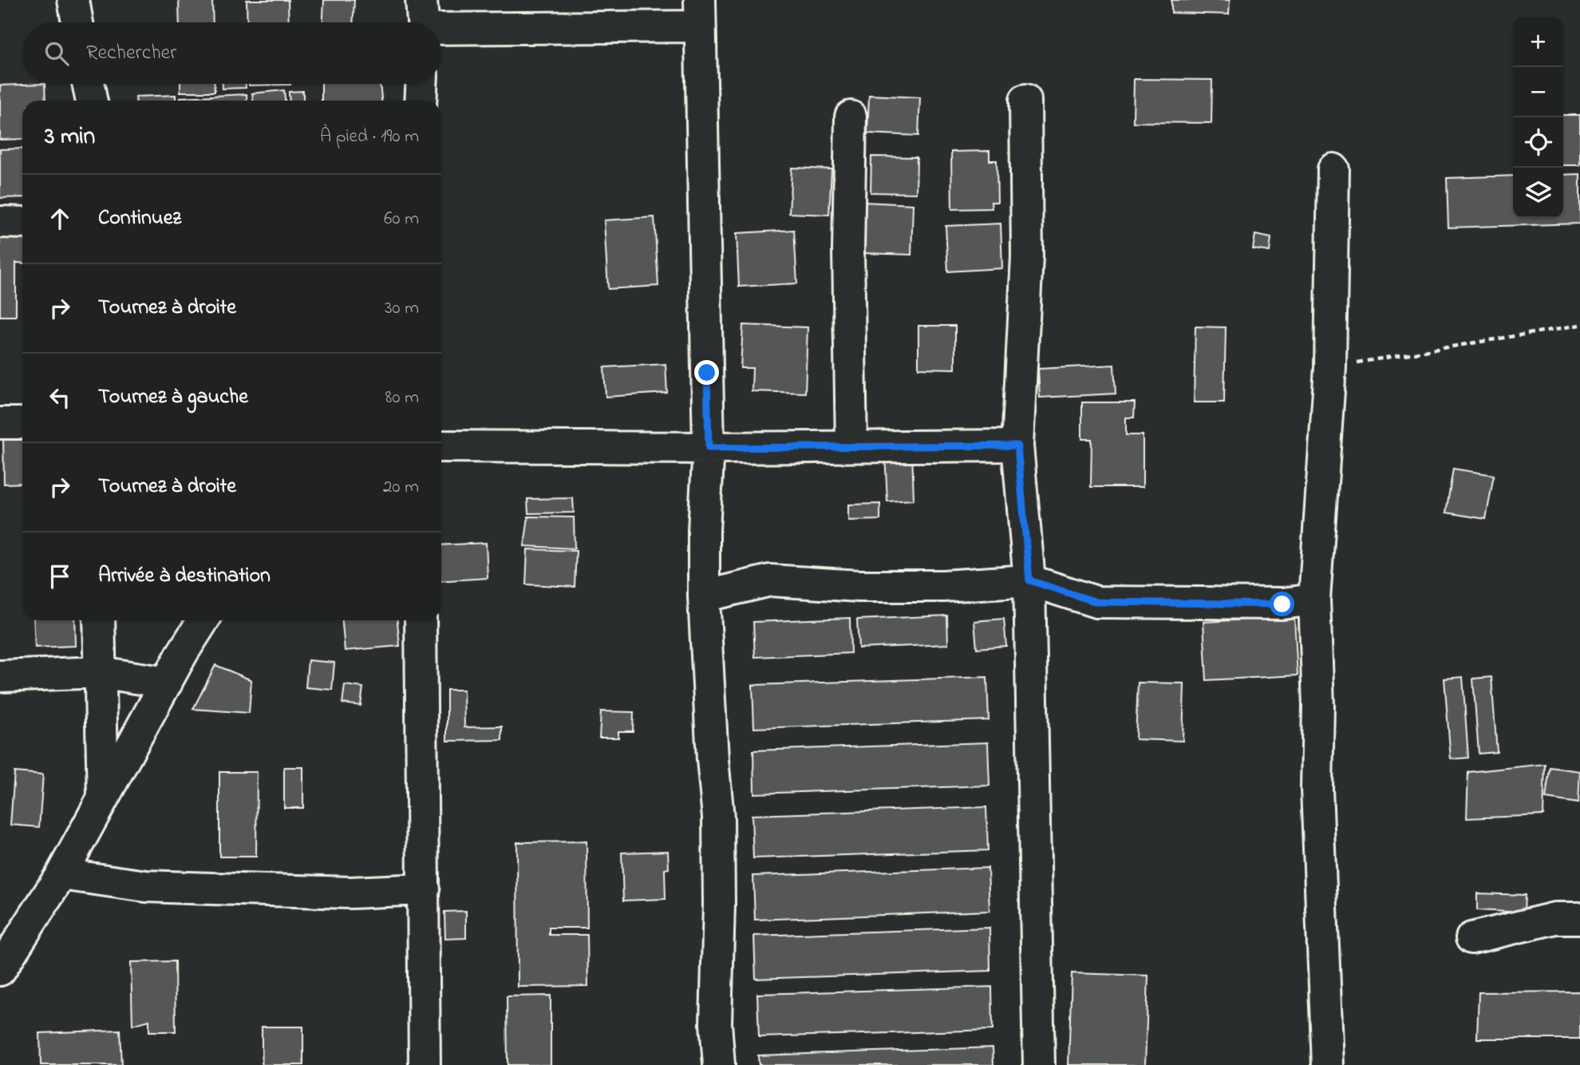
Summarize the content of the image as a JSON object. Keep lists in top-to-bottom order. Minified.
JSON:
{"page":{"map_buttons":["+","−"],"search":"Rechercher","heading":["3 min","À pied · 190 m"],"list":[["Continuez","60 m"],["Tournez à droite","30 m"],["Tournez à gauche","80 m"],["Tournez à droite","20 m"],"Arrivée à destination"]}}
